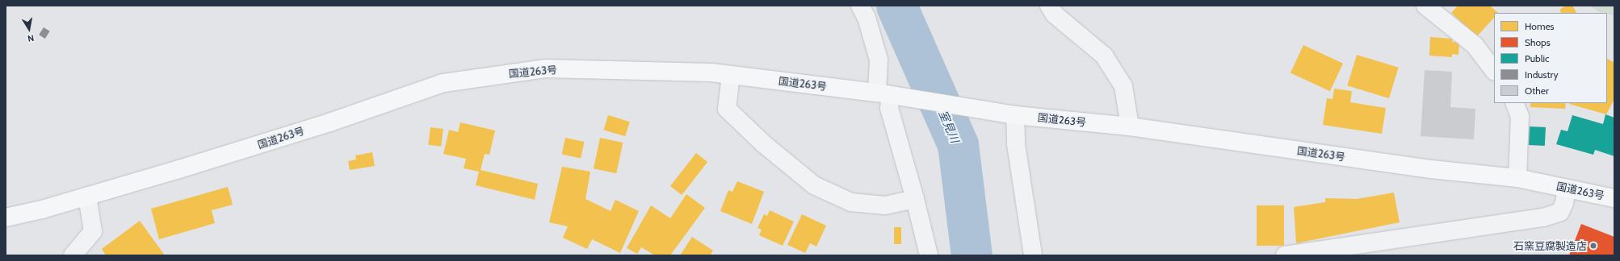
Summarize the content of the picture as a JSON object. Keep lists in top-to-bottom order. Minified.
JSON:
{"streets":{"highway":["国道263号"]},"water":["室見川"],"places":["石窯豆腐製造店"],"legend":["Homes","Shops","Public","Industry","Other"],"north":"bottom"}
